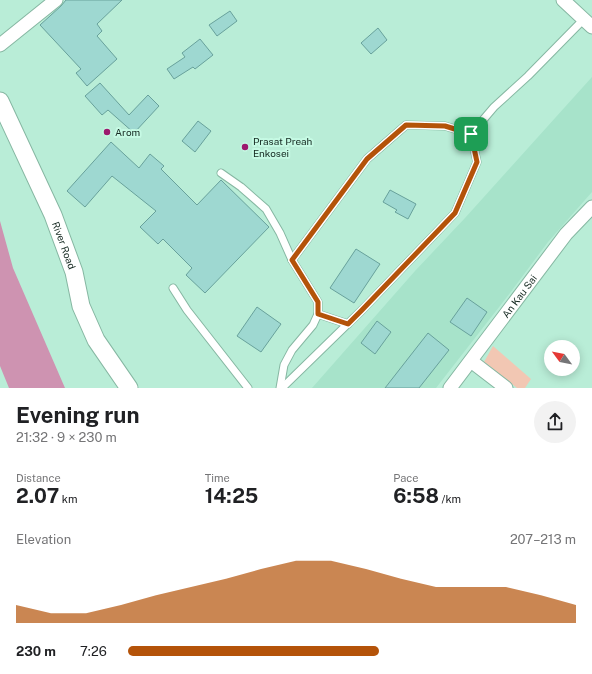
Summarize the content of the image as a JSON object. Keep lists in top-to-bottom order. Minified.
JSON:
{"streets":{"street":["River Road","An Kau Sai"]},"places":["Arom","Prasat Preah Enkosei"],"north":"top left","page":{"heading":["Evening run","21:32 · 9 × 230 m"],"stats":[["Distance","2.07 km"],["Time","14:25"],["Pace","6:58 /km"]],"chart":["Elevation","207–213 m"],"list":[{"name":"230 m","note":"7:26"}]}}
